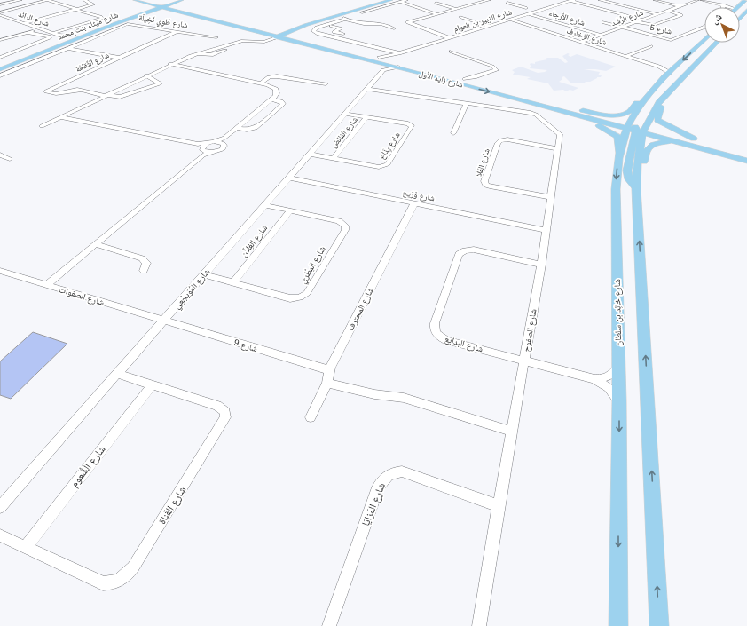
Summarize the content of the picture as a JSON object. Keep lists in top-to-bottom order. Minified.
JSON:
{"streets":{"main road":["شارع ميثاء بنت محمد","شارع زايد الأول","شارع خالِد بن سلطان"],"street":["شارع الأرجاء","شارع الرُّشْد","شارع الرائد","شارع الزبير بن العوام","شارع طَوِي نَخِيلَة","شارع 5","شارع الزخارف","شارع الثَّقافة","شارع الفائض","شارع يِذَاع","شارع الفَلا","شارع وْرَيج","شارع الغِلاَّن","شارع المِطْرِي","شارع المُوَيجْعِي","شارع الصفوات","شارع المحترف","شارع الصفوح","شارع البدايع","شارع 9","شارع الشُّعوم","شارع المَزَايَا","شارع القَناة"]},"crossings":[["شارع الأرجاء","شارع الرُّشْد"],["شارع الأرجاء","شارع الزبير بن العوام"],["شارع الرُّشْد","شارع 5"],["شارع الرُّشْد","شارع الزخارف"],["شارع الرائد","شارع ميثاء بنت محمد"],["شارع الزبير بن العوام","شارع الزخارف"],["شارع الزبير بن العوام","شارع زايد الأول"],["شارع طَوِي نَخِيلَة","شارع ميثاء بنت محمد"],["شارع طَوِي نَخِيلَة","شارع الثَّقافة"],["شارع ميثاء بنت محمد","شارع زايد الأول"],["شارع الزخارف","شارع خالِد بن سلطان"],["شارع زايد الأول","شارع المُوَيجْعِي"],["شارع زايد الأول","شارع خالِد بن سلطان"],["شارع الفائض","شارع يِذَاع"],["شارع يِذَاع","شارع المُوَيجْعِي"],["شارع الفَلا","شارع الصفوح"],["شارع وْرَيج","شارع المُوَيجْعِي"],["شارع وْرَيج","شارع المحترف"],["شارع وْرَيج","شارع الصفوح"],["شارع الغِلاَّن","شارع المِطْرِي"],["شارع المِطْرِي","شارع المُوَيجْعِي"],["شارع المُوَيجْعِي","شارع الصفوات"],["شارع المُوَيجْعِي","شارع الصفوح"],["شارع المُوَيجْعِي","شارع 9"],["شارع المُوَيجْعِي","شارع القَناة"],["شارع الصفوات","شارع 9"],["شارع المحترف","شارع 9"],["شارع خالِد بن سلطان","شارع البدايع"],["شارع الصفوح","شارع البدايع"],["شارع الصفوح","شارع المَزَايَا"],["شارع الشُّعوم","شارع القَناة"]],"north":"top left"}
